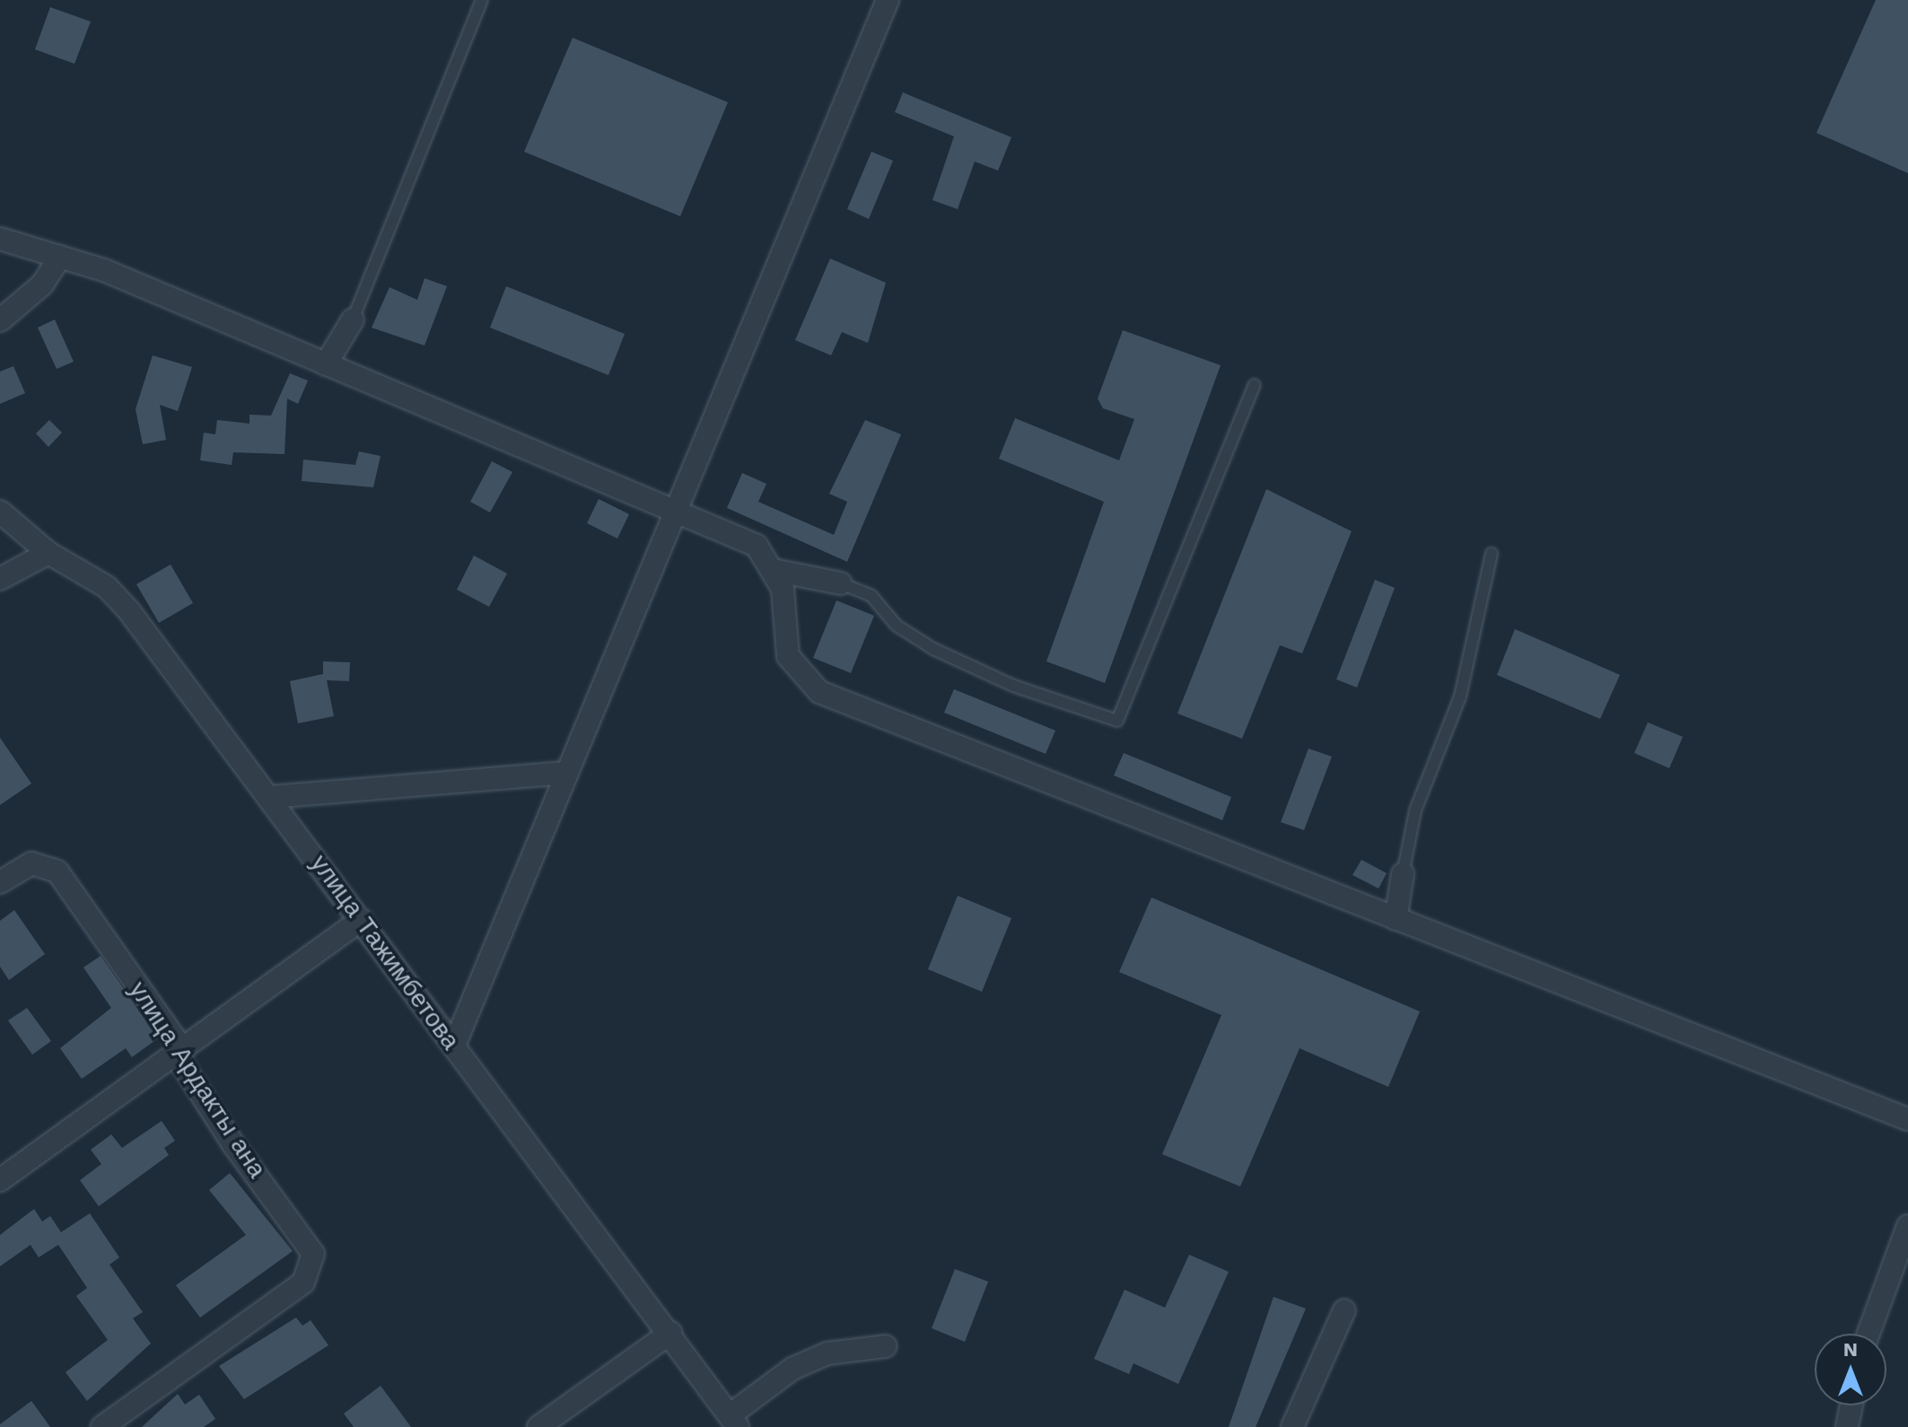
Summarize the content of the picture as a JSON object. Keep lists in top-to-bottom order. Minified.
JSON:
{"streets":{"street":["улица Тажимбетова","улица Ардакты ана"]},"north":"top"}
